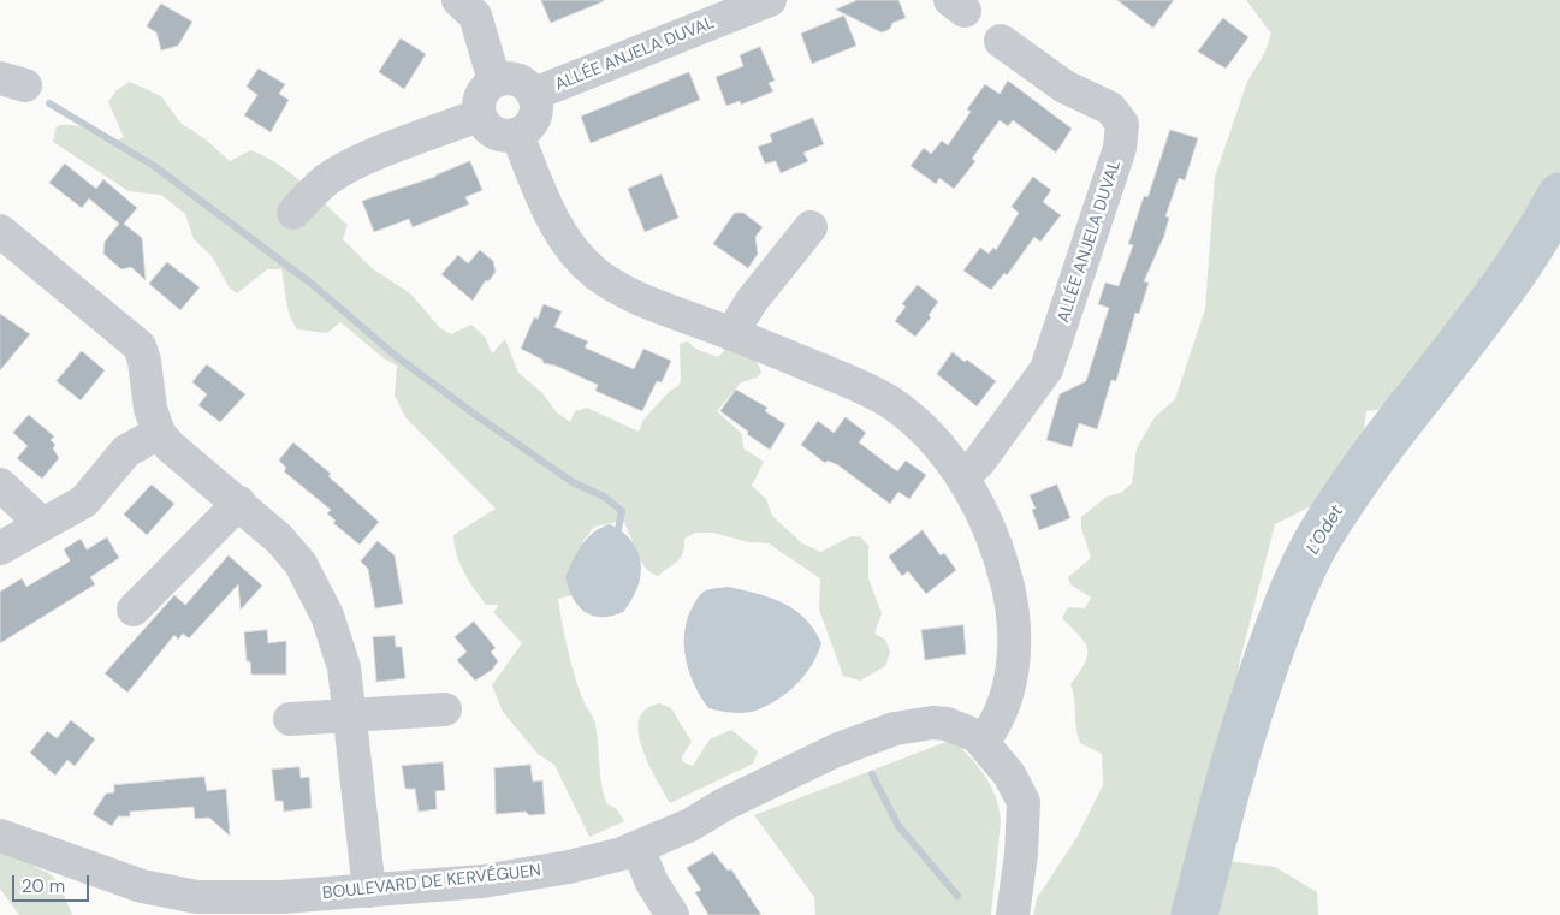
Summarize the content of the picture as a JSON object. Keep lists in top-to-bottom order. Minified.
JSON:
{"streets":{"street":["ALLÉE ANJELA DUVAL","BOULEVARD DE KERVÉGUEN"]},"water":["L'Odet"],"scale_bar":"20 m"}
